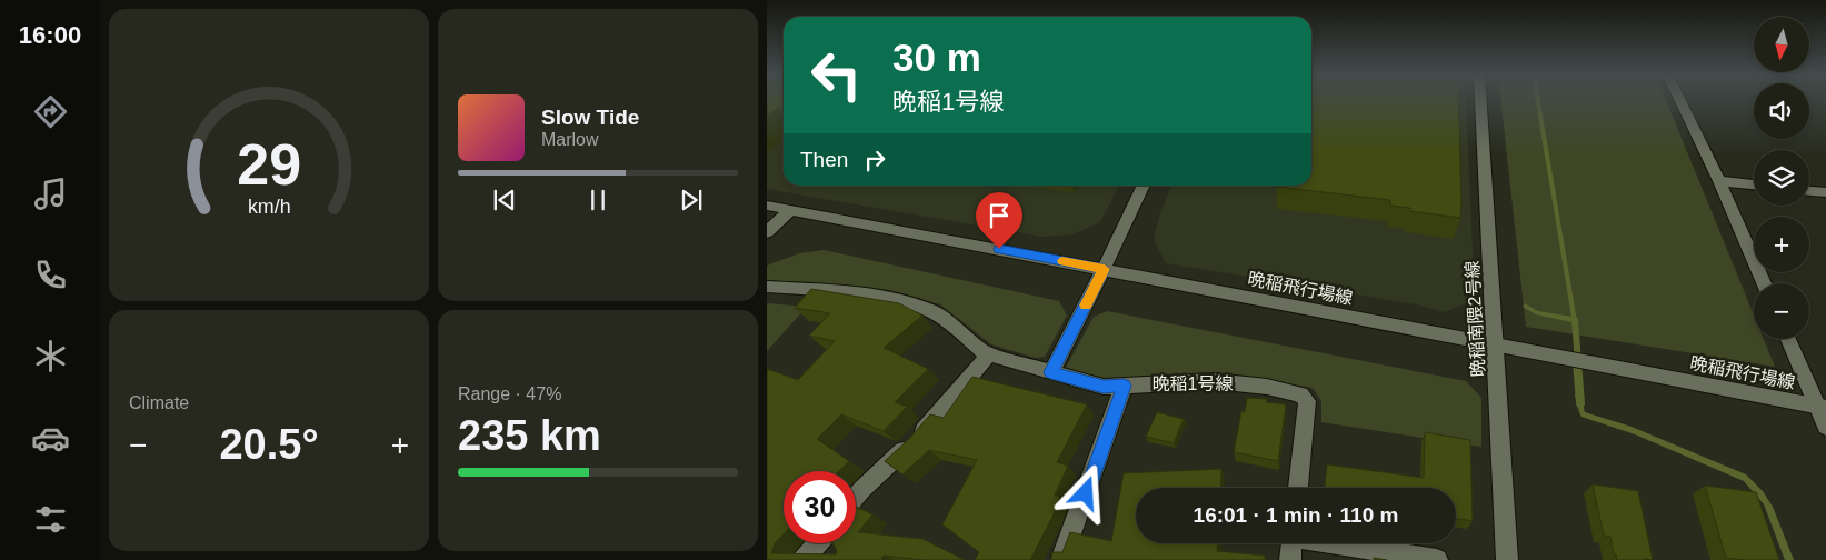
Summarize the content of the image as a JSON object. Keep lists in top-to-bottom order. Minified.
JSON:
{"streets":{"street":["晩稲飛行場線","晩稲南隈2号線","晩稲1号線"]},"crossings":[["晩稲飛行場線","晩稲南隈2号線"]],"north":"bottom","page":{"tabs":"16:00","map_buttons":["+","−"],"turn":["30 m","晩稲1号線"],"song":["Slow Tide","Marlow"],"then":"Then","tile":["Climate",["Range · 47%","235 km"]],"heat":["−","20.5°","+"],"limit":"30","trip":"16:01 · 1 min · 110 m","gauge":["29","km/h"]}}
